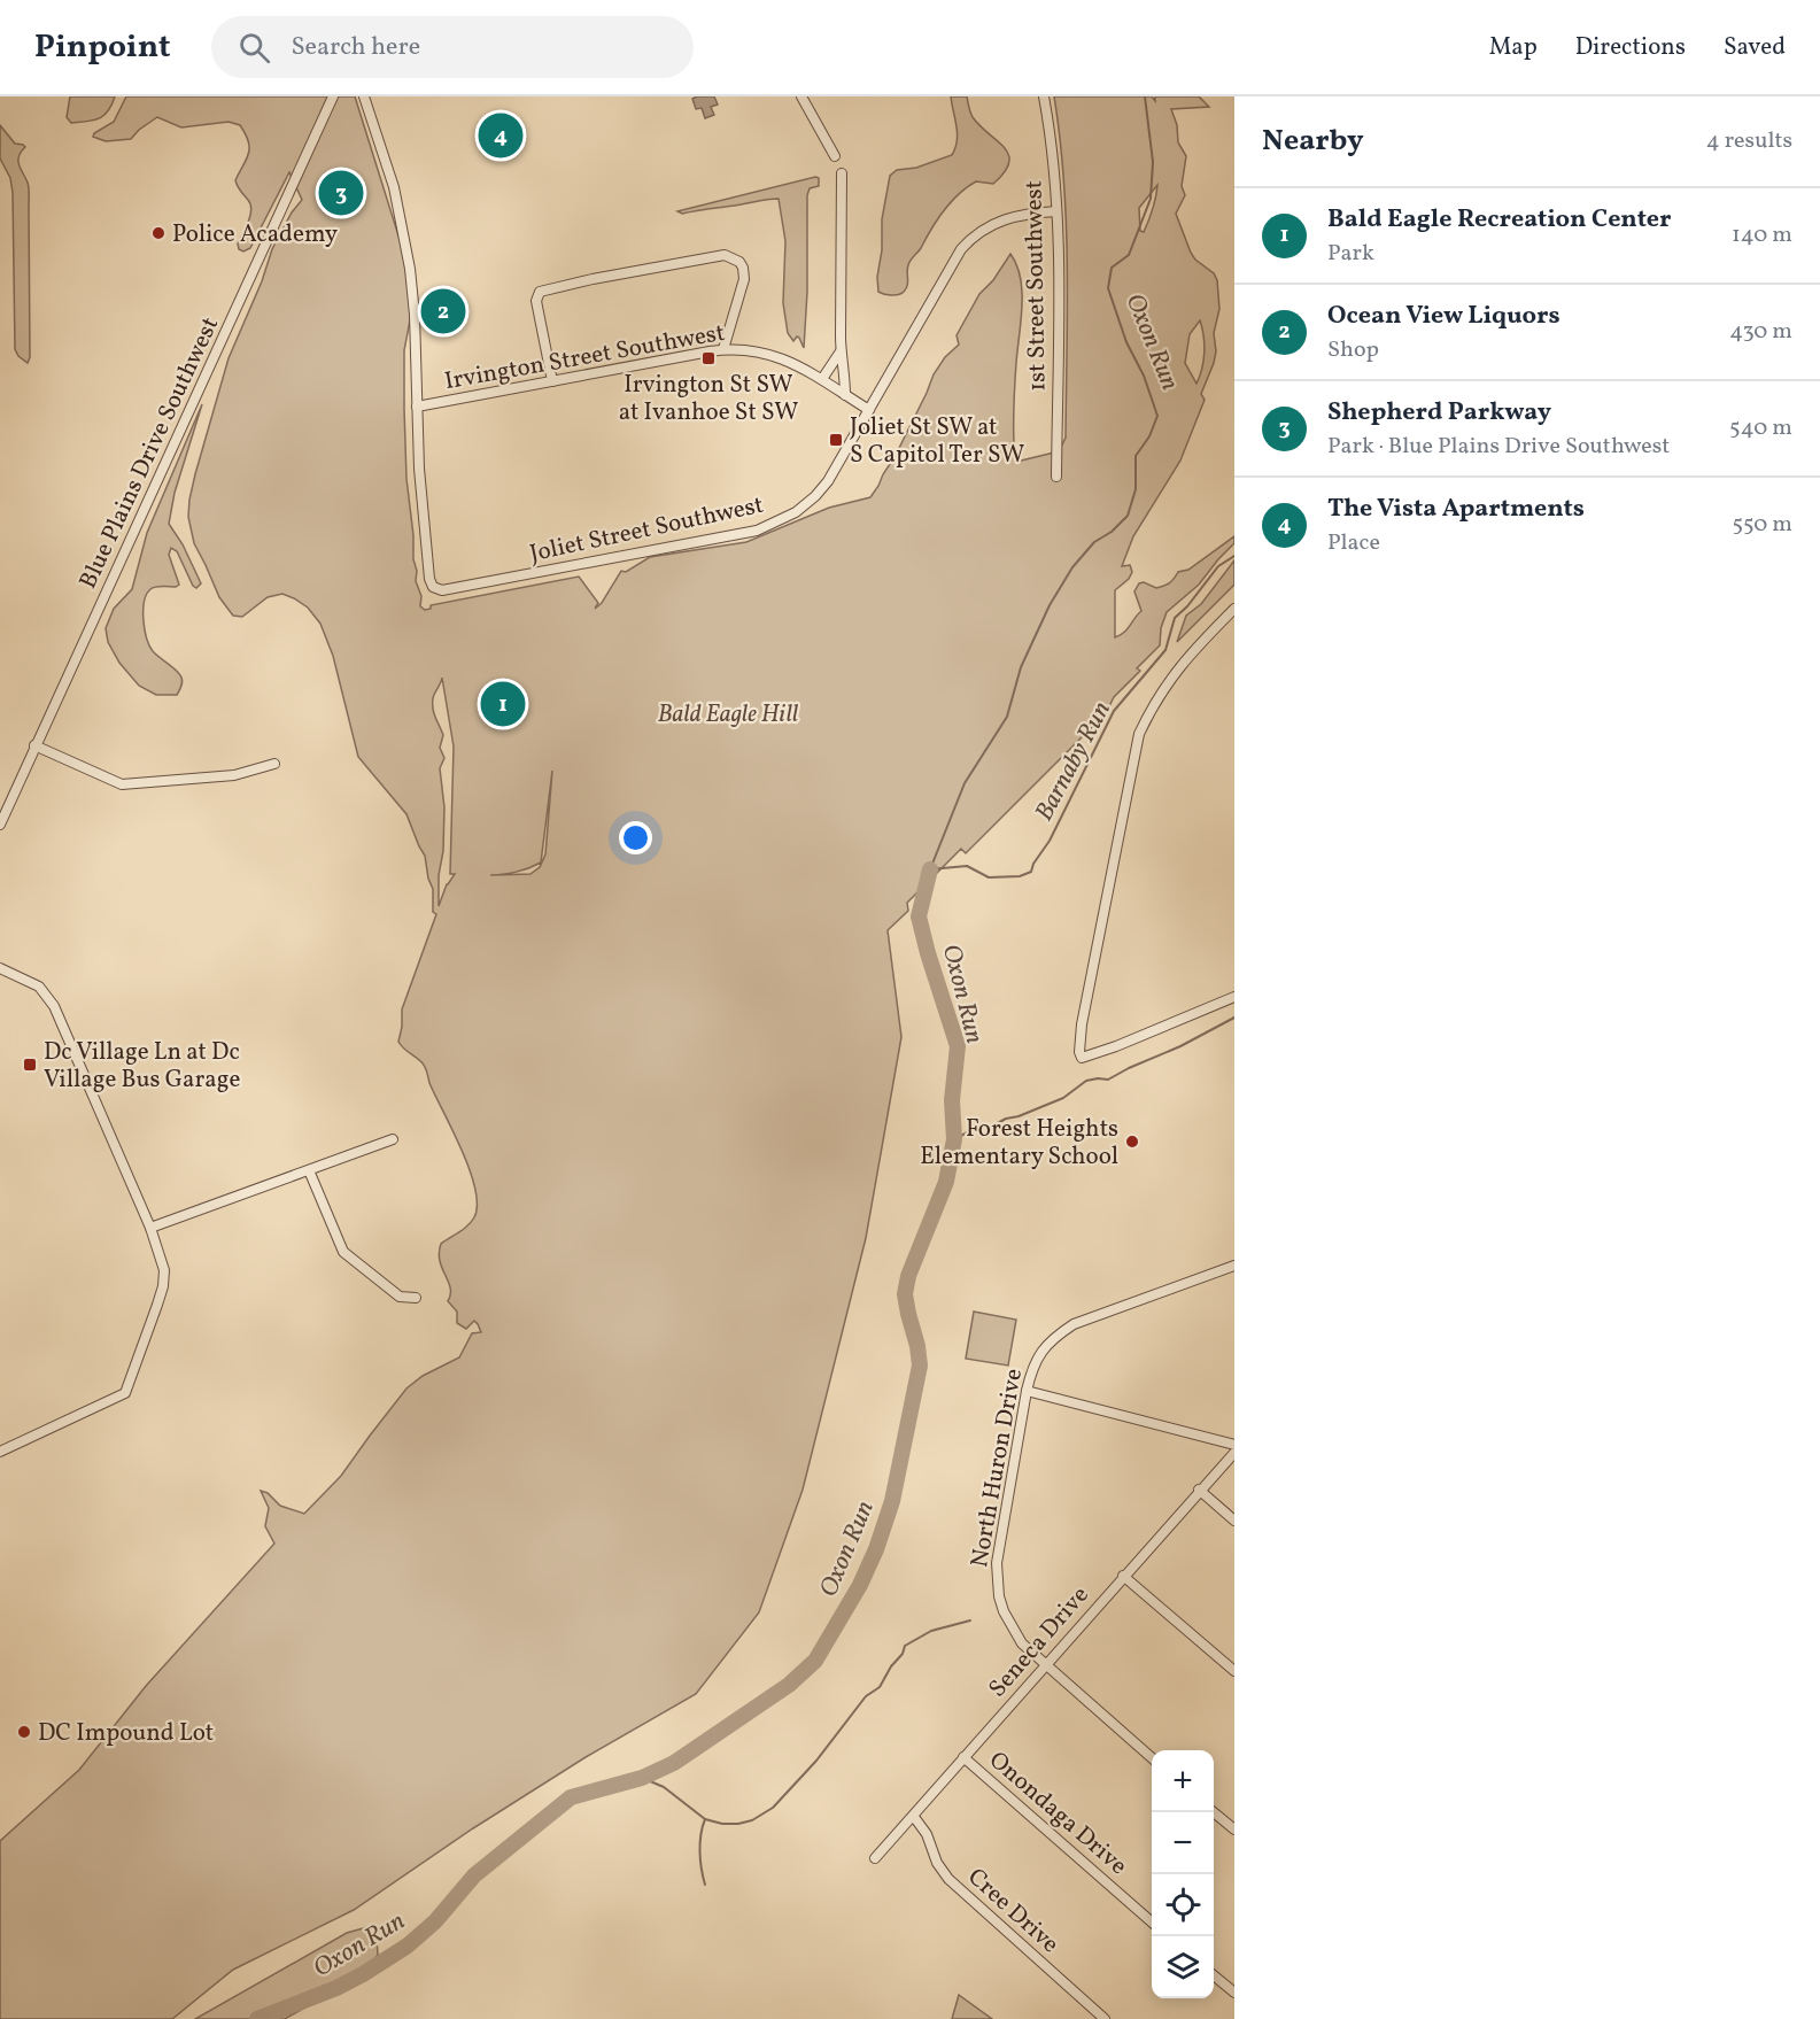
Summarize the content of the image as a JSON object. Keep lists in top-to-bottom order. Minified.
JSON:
{"streets":{"street":["1st Street Southwest","Irvington Street Southwest","Blue Plains Drive Southwest","Joliet Street Southwest","North Huron Drive","Seneca Drive","Onondaga Drive","Cree Drive"]},"crossings":[["1st Street Southwest","Joliet Street Southwest"],["Irvington Street Southwest","Joliet Street Southwest"],["North Huron Drive","Seneca Drive"],["Seneca Drive","Onondaga Drive"],["Seneca Drive","Cree Drive"]],"water":["Oxon Run","Barnaby Run"],"parks":["Bald Eagle Hill"],"places":{"other":["Police Academy","Forest Heights Elementary School","DC Impound Lot"],"transit":["Irvington St SW at Ivanhoe St SW","Joliet St SW at S Capitol Ter SW","Dc Village Ln at Dc Village Bus Garage"]},"page":{"header":"Pinpoint","search":"Search here","nav":["Map","Directions","Saved"],"heading":["Nearby","4 results"],"pins":["4","3","2","1"],"list":[{"mark":"1","name":"Bald Eagle Recreation Center","note":"Park","value":"140 m"},{"mark":"2","name":"Ocean View Liquors","note":"Shop","value":"430 m"},{"mark":"3","name":"Shepherd Parkway","note":"Park · Blue Plains Drive Southwest","value":"540 m"},{"mark":"4","name":"The Vista Apartments","note":"Place","value":"550 m"}],"map_buttons":["+","−"]}}
